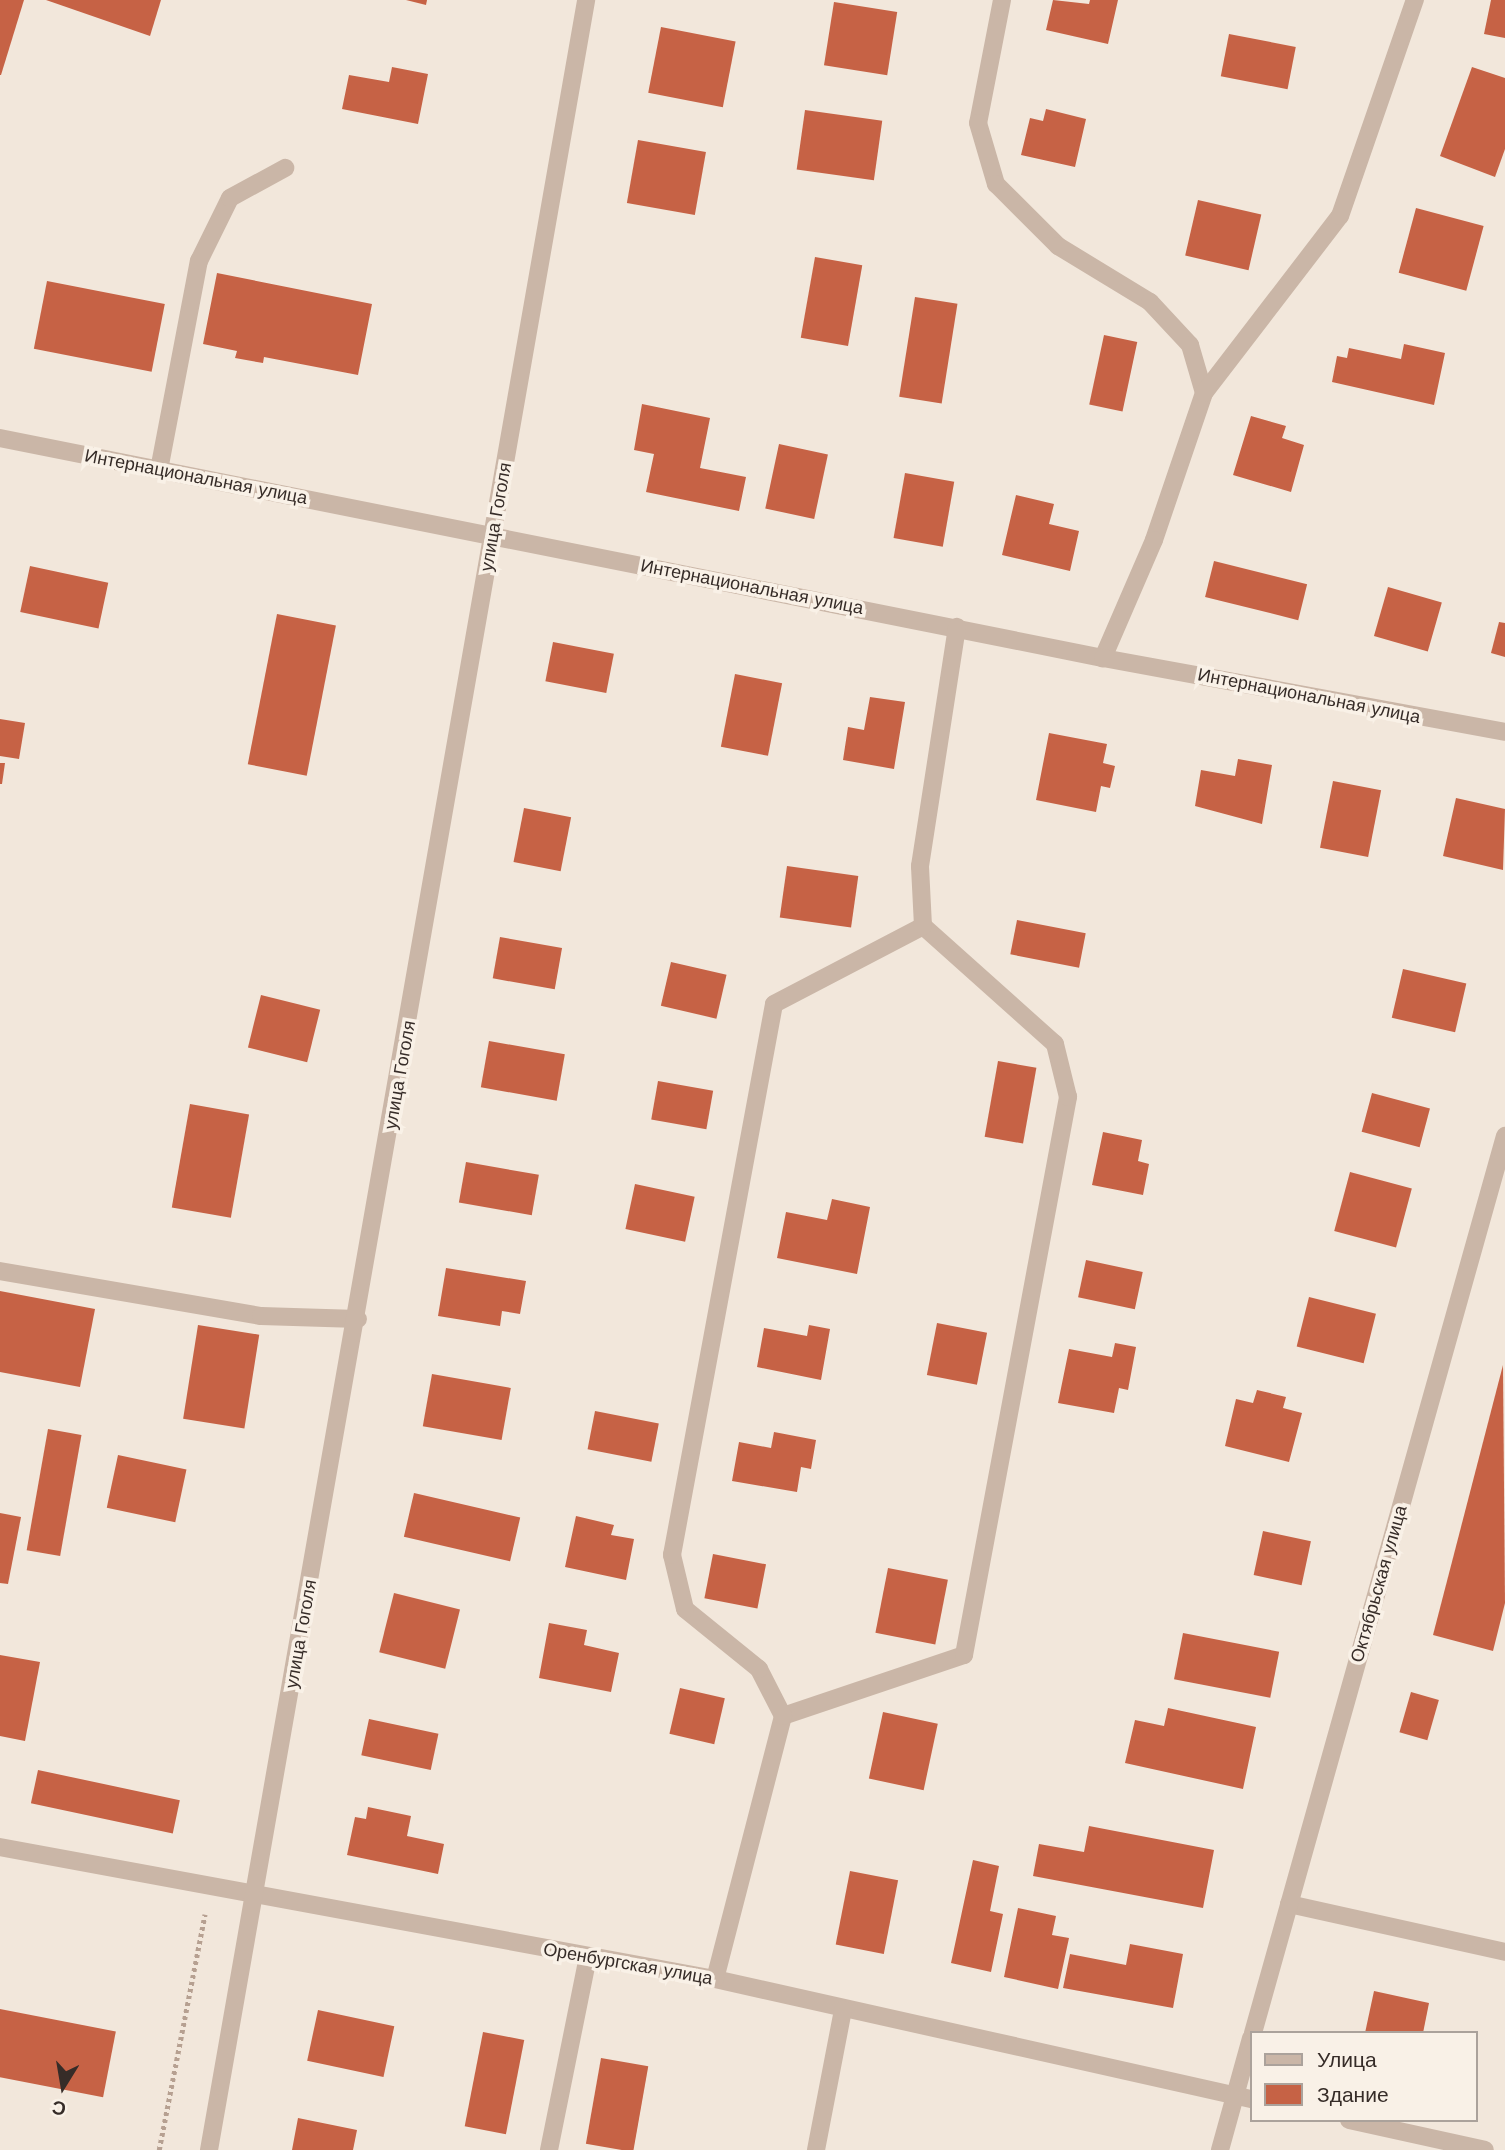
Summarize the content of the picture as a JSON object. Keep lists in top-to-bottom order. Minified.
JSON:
{"streets":{"street":["Интернациональная улица","улица Гоголя","Октябрьская улица","Оренбургская улица"]},"crossings":[["Интернациональная улица","улица Гоголя"],["улица Гоголя","Оренбургская улица"]],"legend":["Улица","Здание"],"north":"bottom"}
